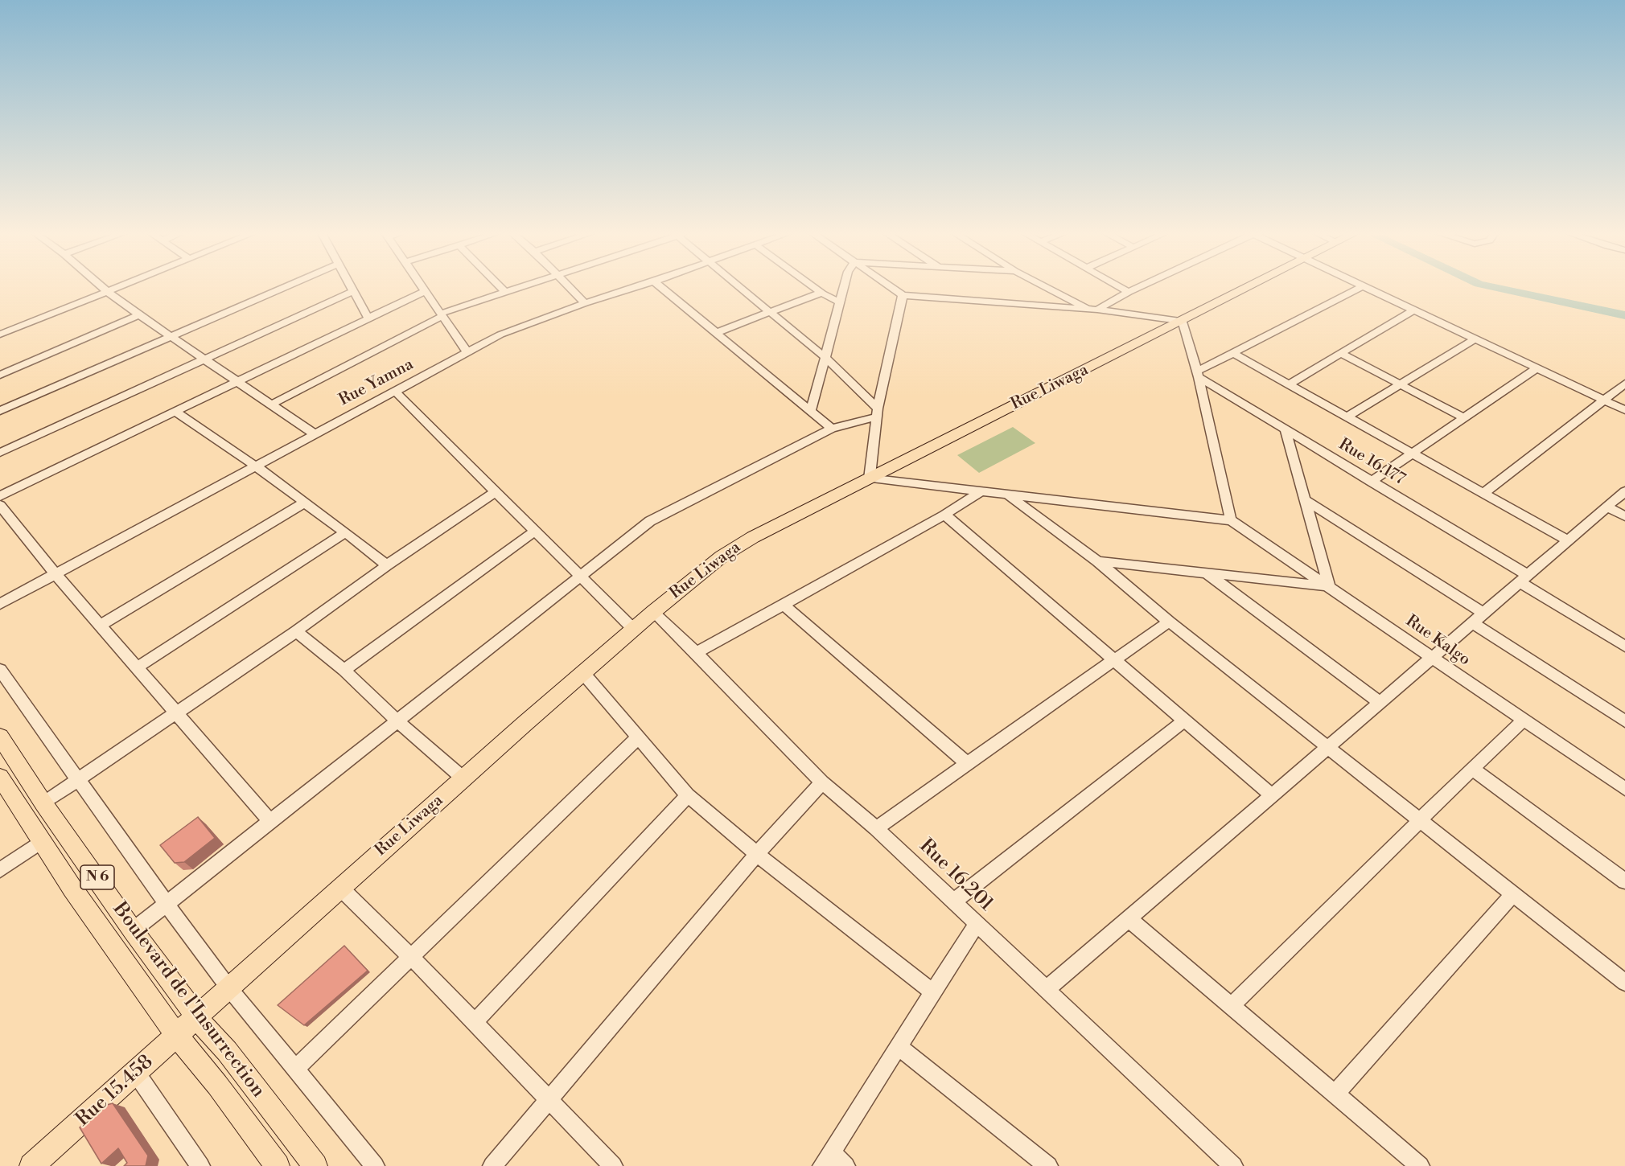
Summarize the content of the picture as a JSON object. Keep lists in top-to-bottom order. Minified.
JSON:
{"streets":{"main road":["Rue Liwaga","N 6","Boulevard de l'Insurrection","Rue 15.458"],"street":["Rue Yamna","Rue 16.177","Rue Kalgo","Rue 16.201"]},"crossings":[["Rue Liwaga","Rue 16.201"],["Rue Liwaga","Boulevard de l'Insurrection"],["Rue Liwaga","Rue 15.458"],["Boulevard de l'Insurrection","Rue 15.458"]]}
